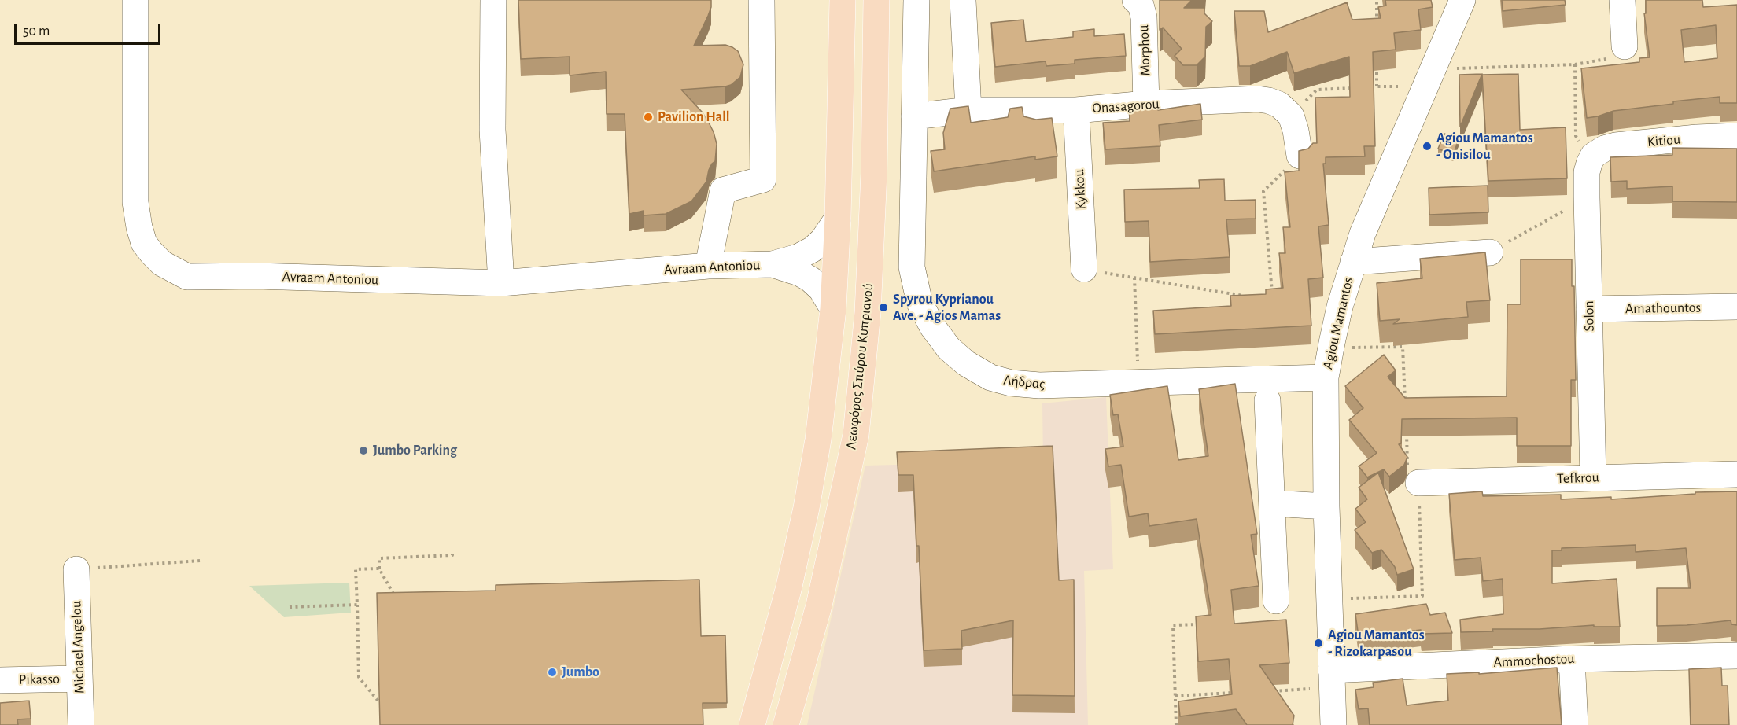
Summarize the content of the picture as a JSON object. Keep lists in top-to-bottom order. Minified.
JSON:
{"streets":{"main road":["Λεωφόρος Σπύρου Κυπριανού"],"street":["Morphou","Onasagorou","Kitiou","Kykkou","Avraam Antoniou","Amathountos","Solon","Agiou Mamantos","Λήδρας","Tefkrou","Michael Angelou","Ammochostou","Pikasso"]},"crossings":[["Morphou","Onasagorou"],["Onasagorou","Kykkou"],["Onasagorou","Λήδρας"],["Kitiou","Solon"],["Amathountos","Solon"],["Solon","Tefkrou"],["Agiou Mamantos","Λήδρας"],["Agiou Mamantos","Ammochostou"],["Michael Angelou","Pikasso"]],"places":["Pavilion Hall","Agiou Mamantos - Onisilou","Spyrou Kyprianou Ave. - Agios Mamas","Jumbo Parking","Agiou Mamantos - Rizokarpasou","Jumbo"],"scale_bar":"50 m"}
